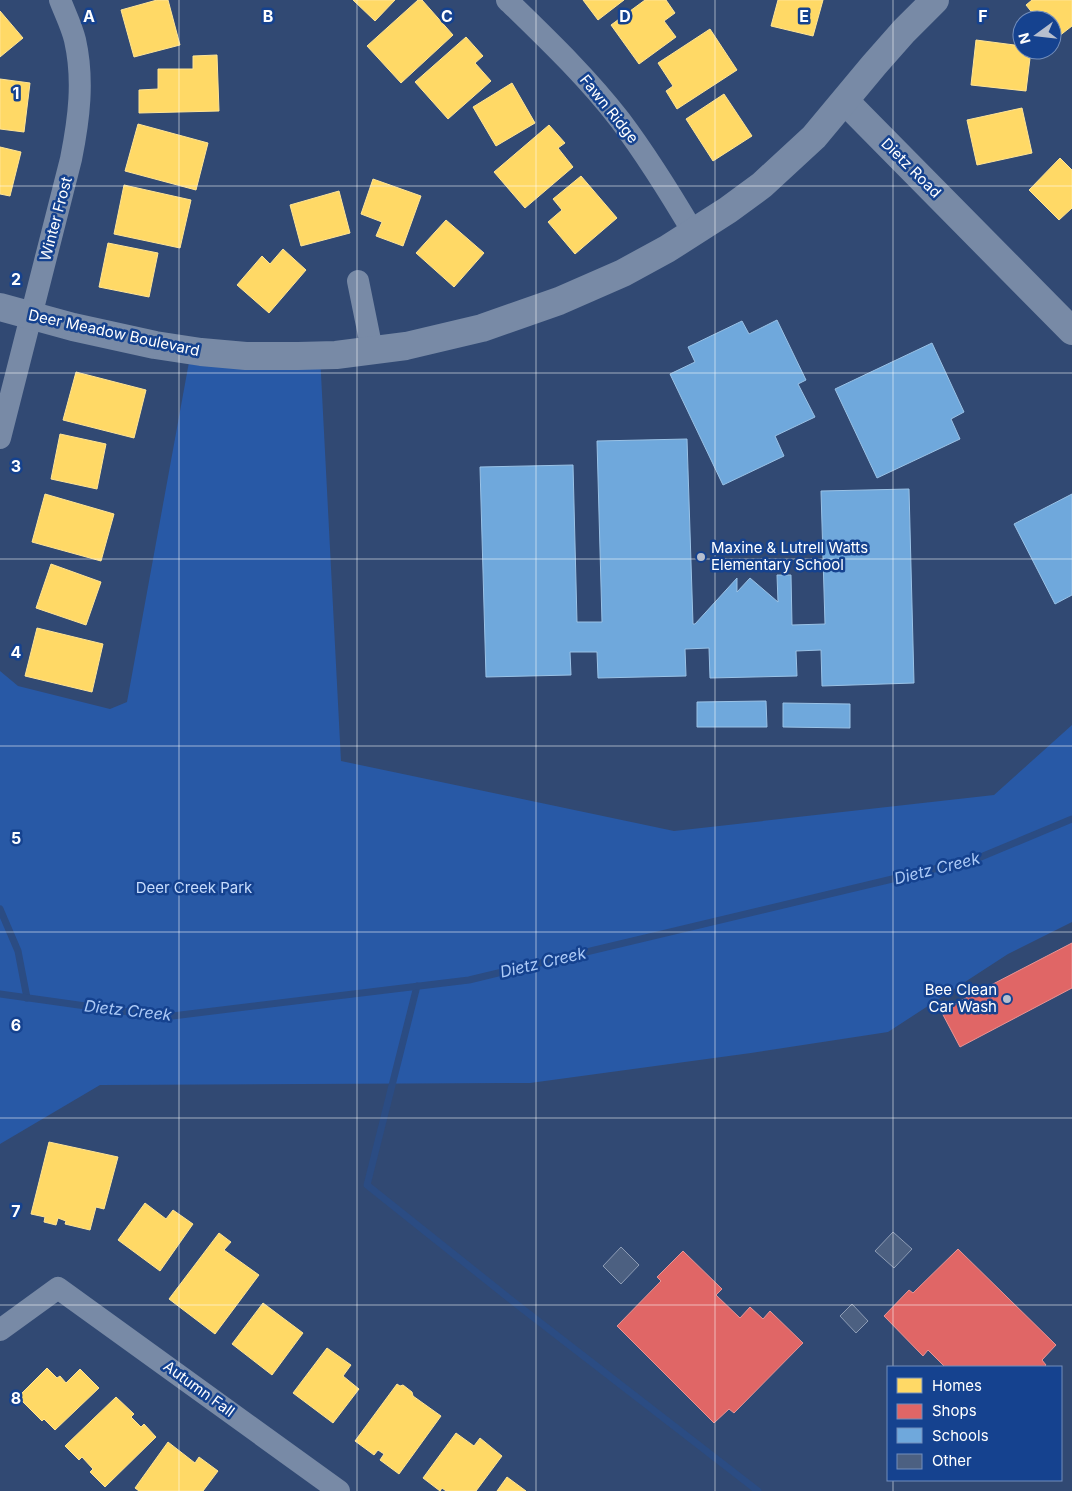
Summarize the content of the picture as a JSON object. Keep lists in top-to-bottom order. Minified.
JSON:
{"streets":{"street":["Fawn Ridge","Dietz Road","Winter Frost","Deer Meadow Boulevard","Autumn Fall"]},"crossings":[["Fawn Ridge","Deer Meadow Boulevard"],["Dietz Road","Deer Meadow Boulevard"],["Winter Frost","Deer Meadow Boulevard"]],"water":["Dietz Creek"],"parks":["Deer Creek Park"],"places":["Maxine & Lutrell Watts Elementary School","Bee Clean Car Wash"],"legend":["Homes","Shops","Schools","Other"],"north":"left","grid":{"columns":["A","B","C","D","E","F"],"rows":["1","2","3","4","5","6","7","8"]}}
